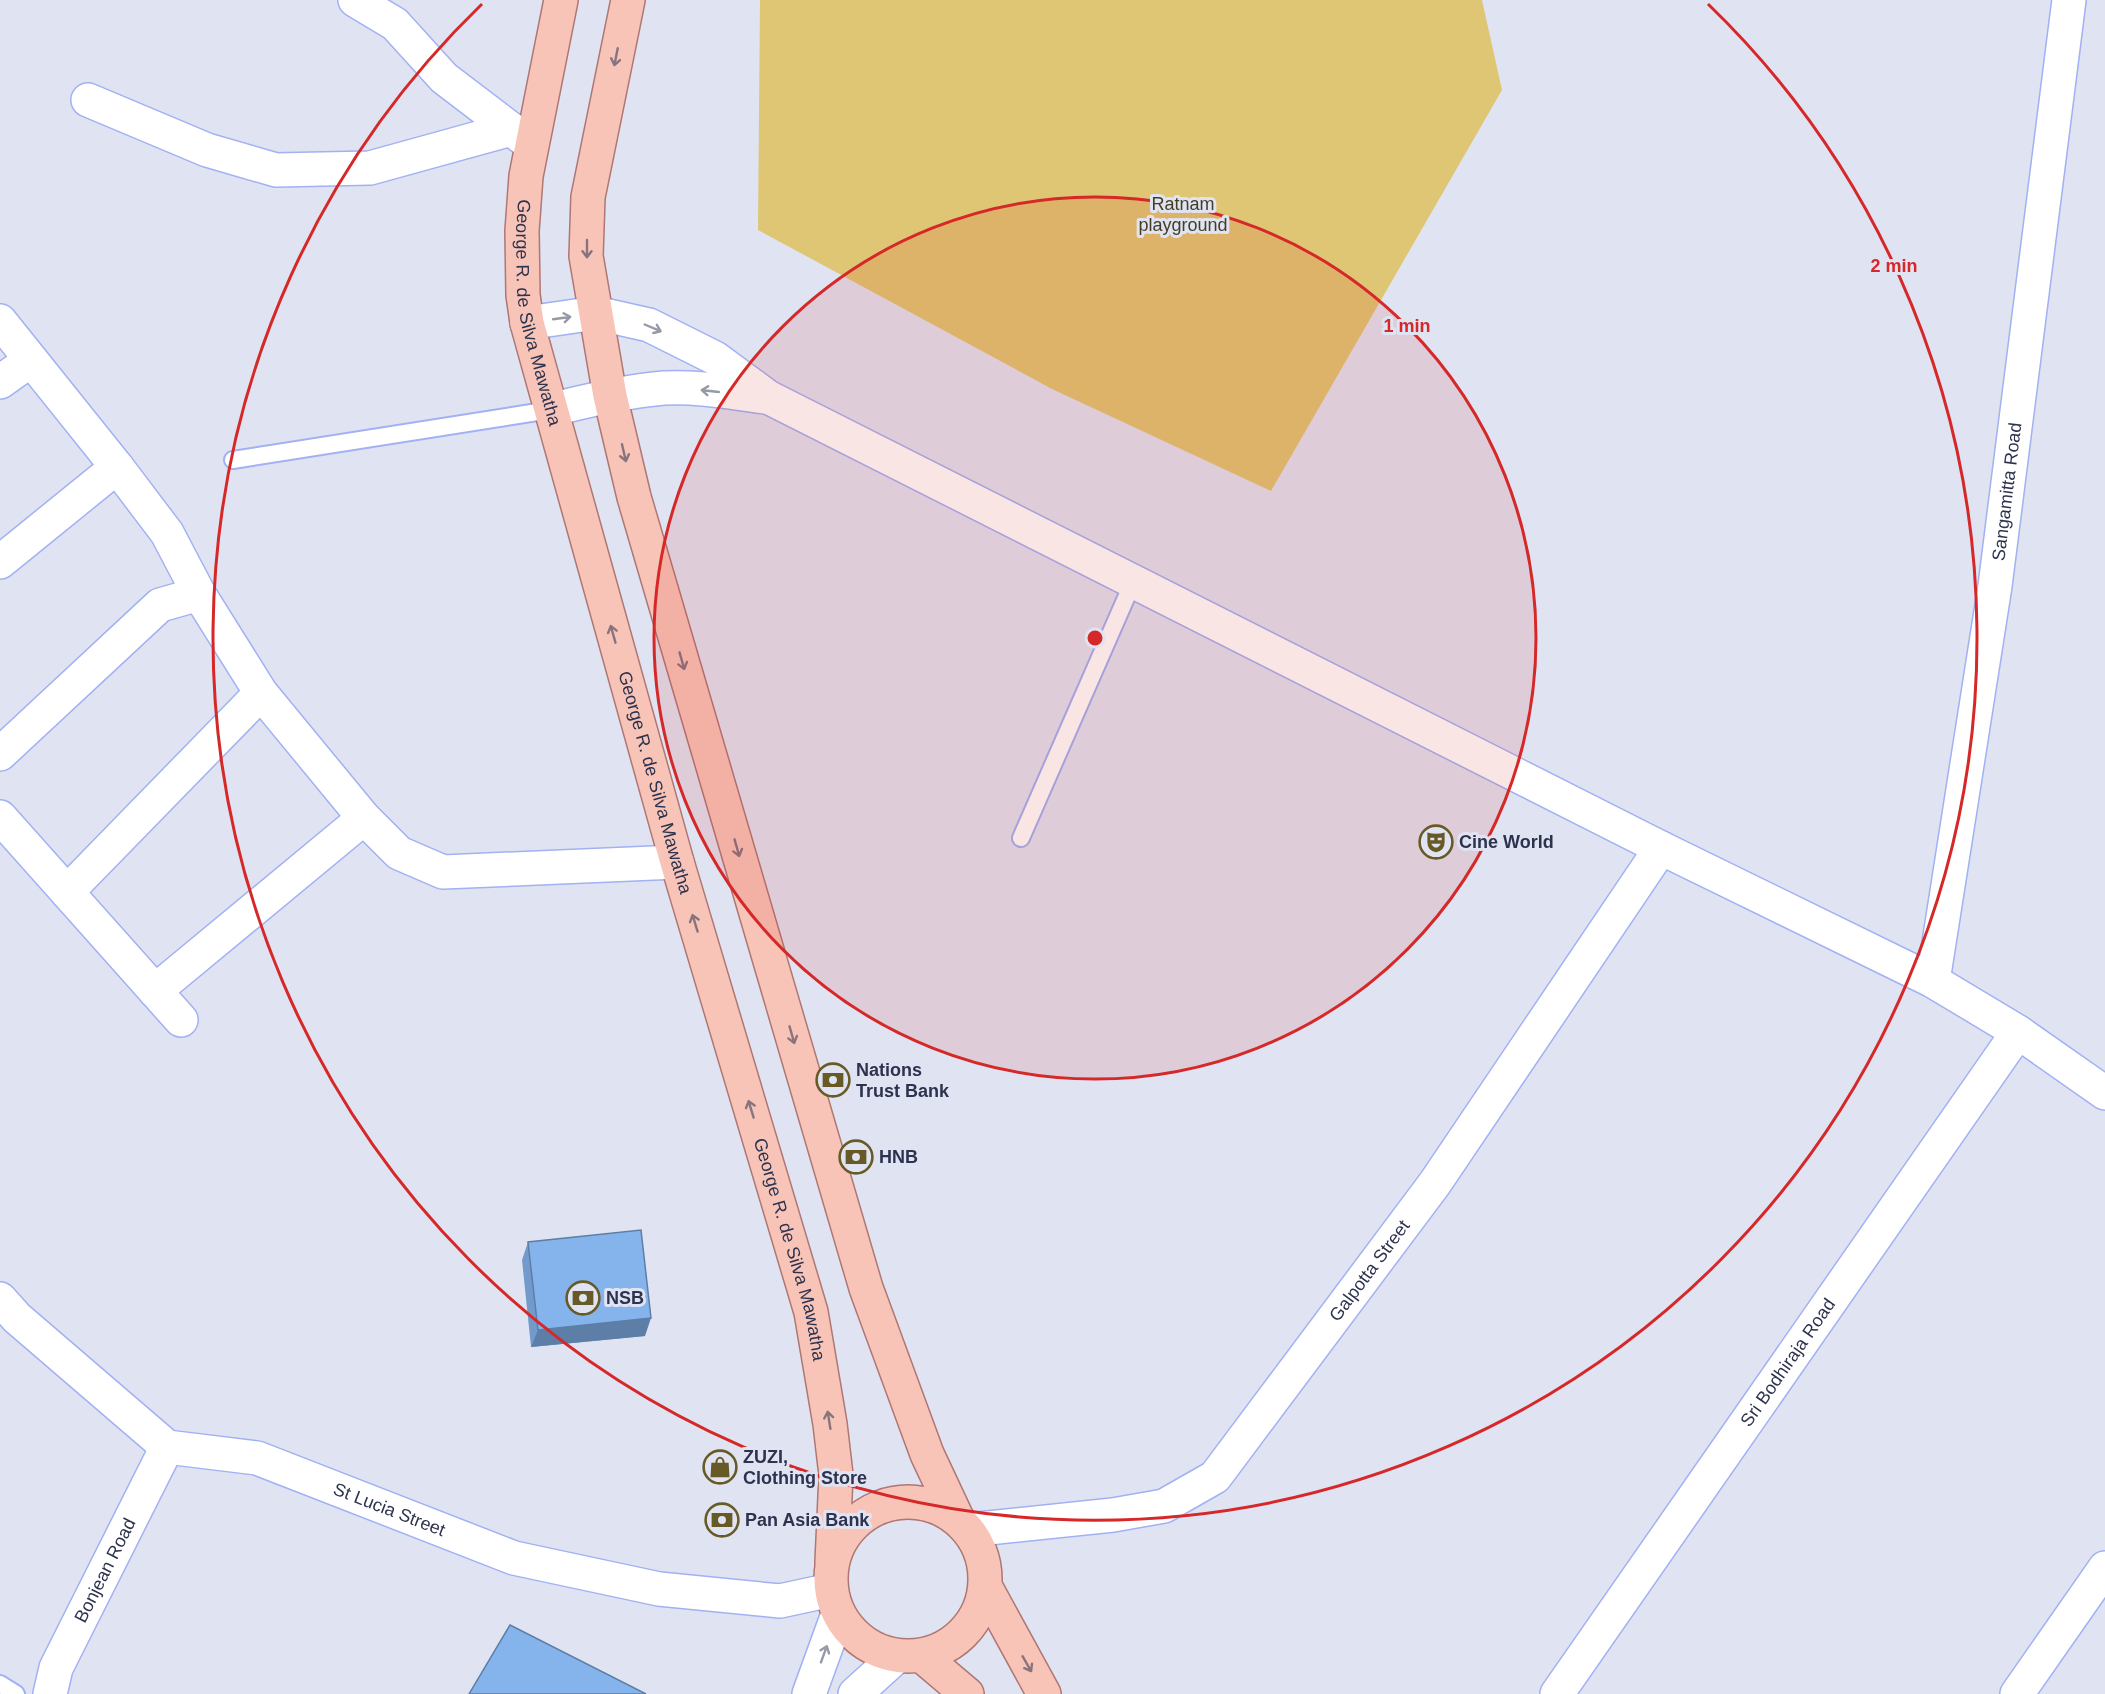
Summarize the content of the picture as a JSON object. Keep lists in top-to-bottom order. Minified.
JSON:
{"streets":{"main road":["George R. de Silva Mawatha"],"street":["Sangamitta Road","Galpotta Street","Sri Bodhiraja Road","St Lucia Street","Bonjean Road"]},"crossings":[["George R. de Silva Mawatha","Galpotta Street"],["George R. de Silva Mawatha","St Lucia Street"],["Galpotta Street","St Lucia Street"],["St Lucia Street","Bonjean Road"]],"parks":["Ratnam playground"],"places":{"theatre":["Cine World"],"bank":["Nations Trust Bank","HNB","NSB","Pan Asia Bank"],"shop":["ZUZI, Clothing Store"]},"rings":["2 min","1 min"]}
